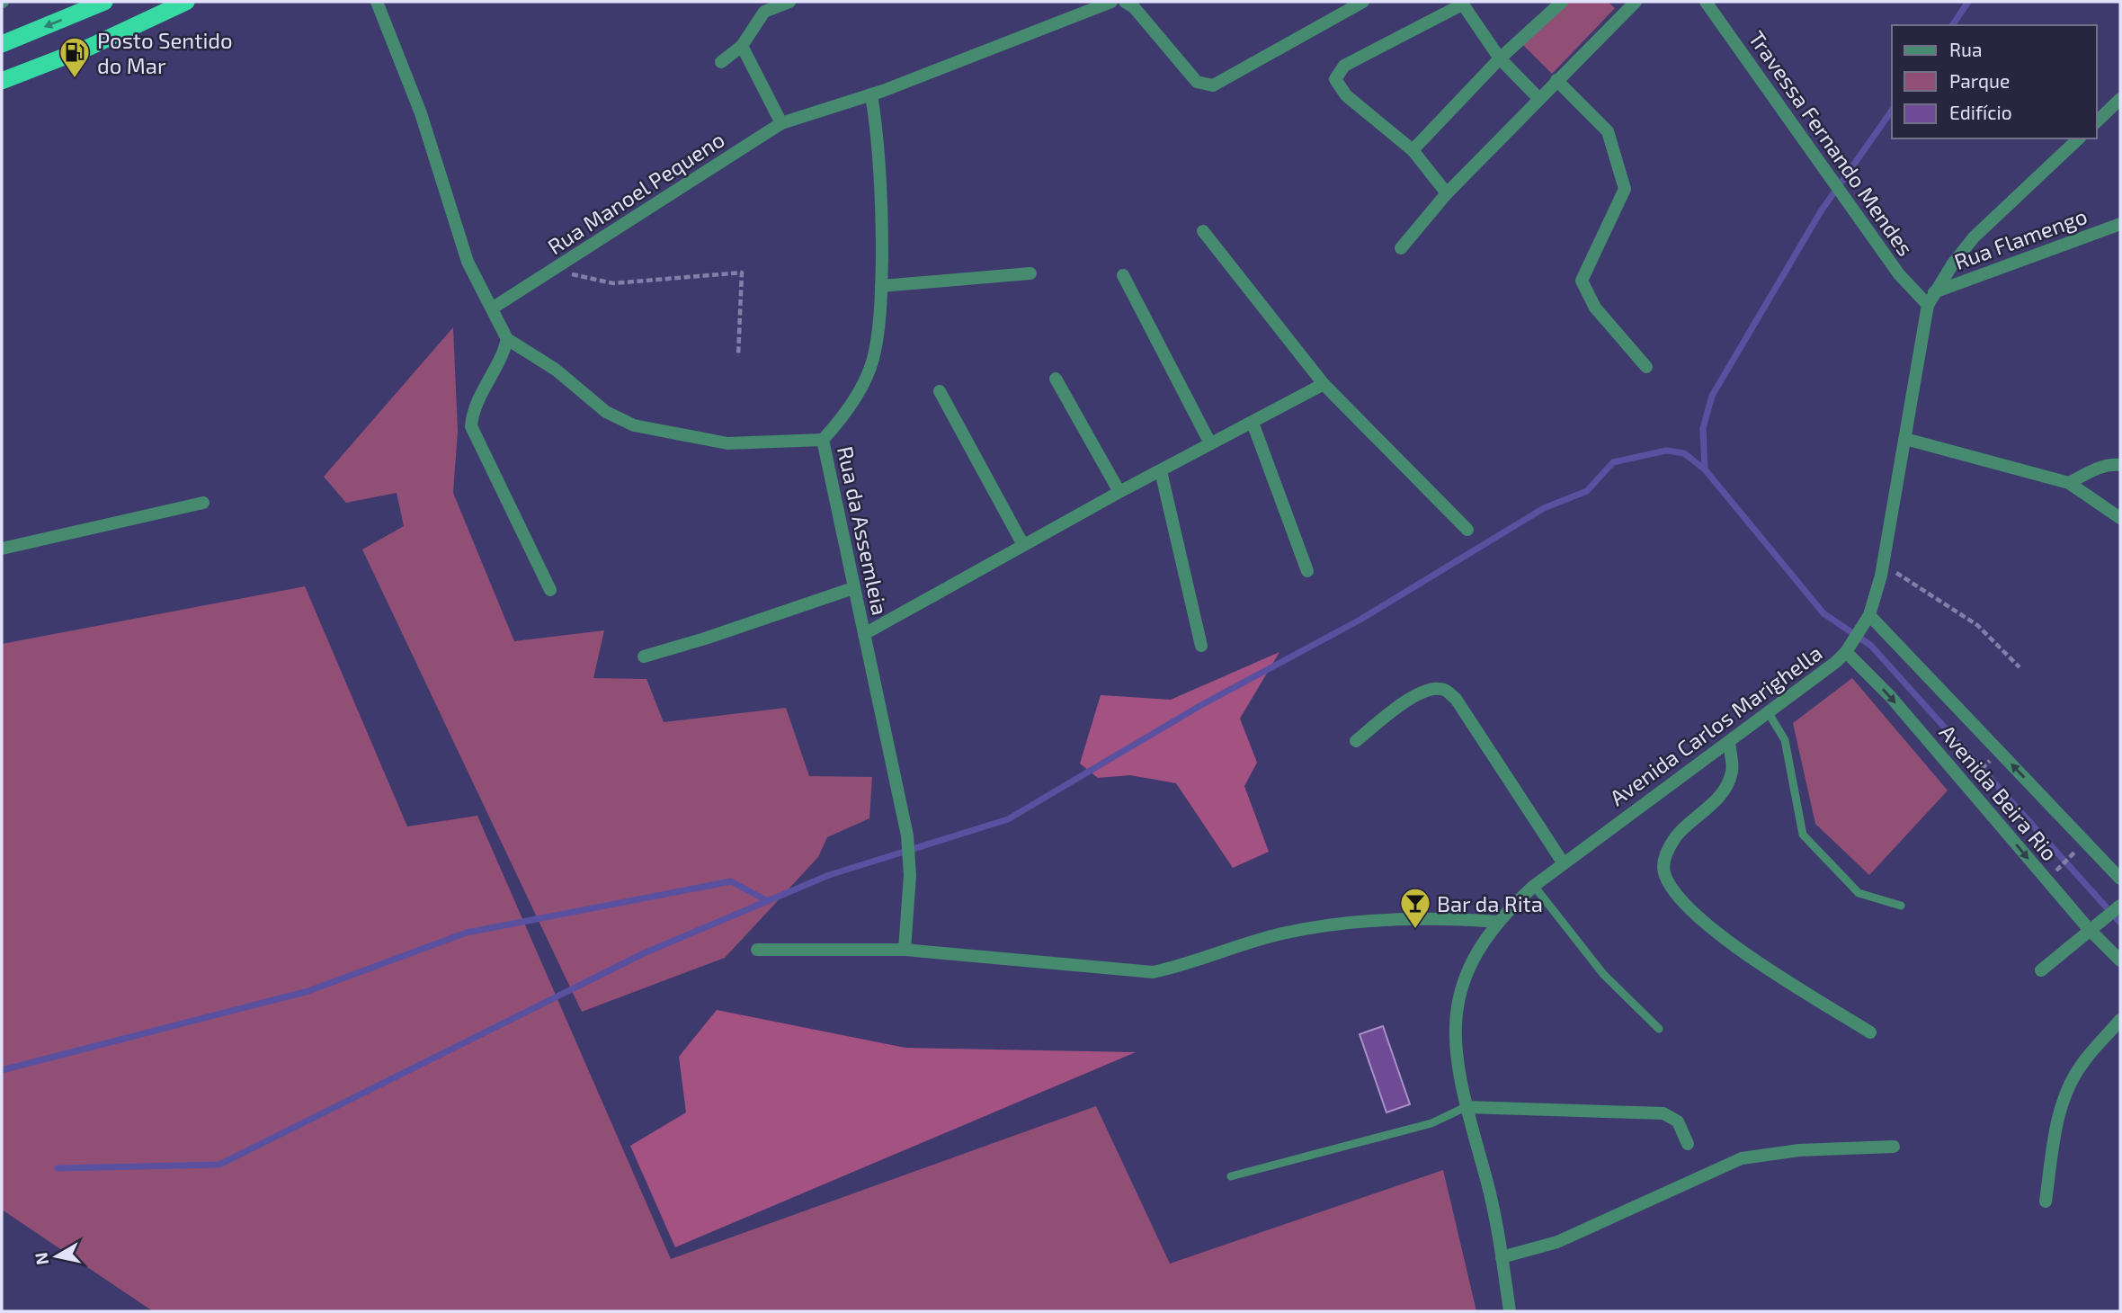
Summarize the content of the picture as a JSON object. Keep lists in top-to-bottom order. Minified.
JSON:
{"streets":{"street":["Travessa Fernando Mendes","Rua Manoel Pequeno","Rua Flamengo","Rua da Assemleia","Avenida Carlos Marighella","Avenida Beira Rio"]},"crossings":[["Travessa Fernando Mendes","Avenida Carlos Marighella"],["Rua Manoel Pequeno","Rua da Assemleia"],["Rua Flamengo","Avenida Carlos Marighella"],["Avenida Carlos Marighella","Avenida Beira Rio"]],"places":{"fuel station":["Posto Sentido do Mar"],"bar":["Bar da Rita"]},"legend":["Rua","Parque","Edifício"],"north":"left"}
